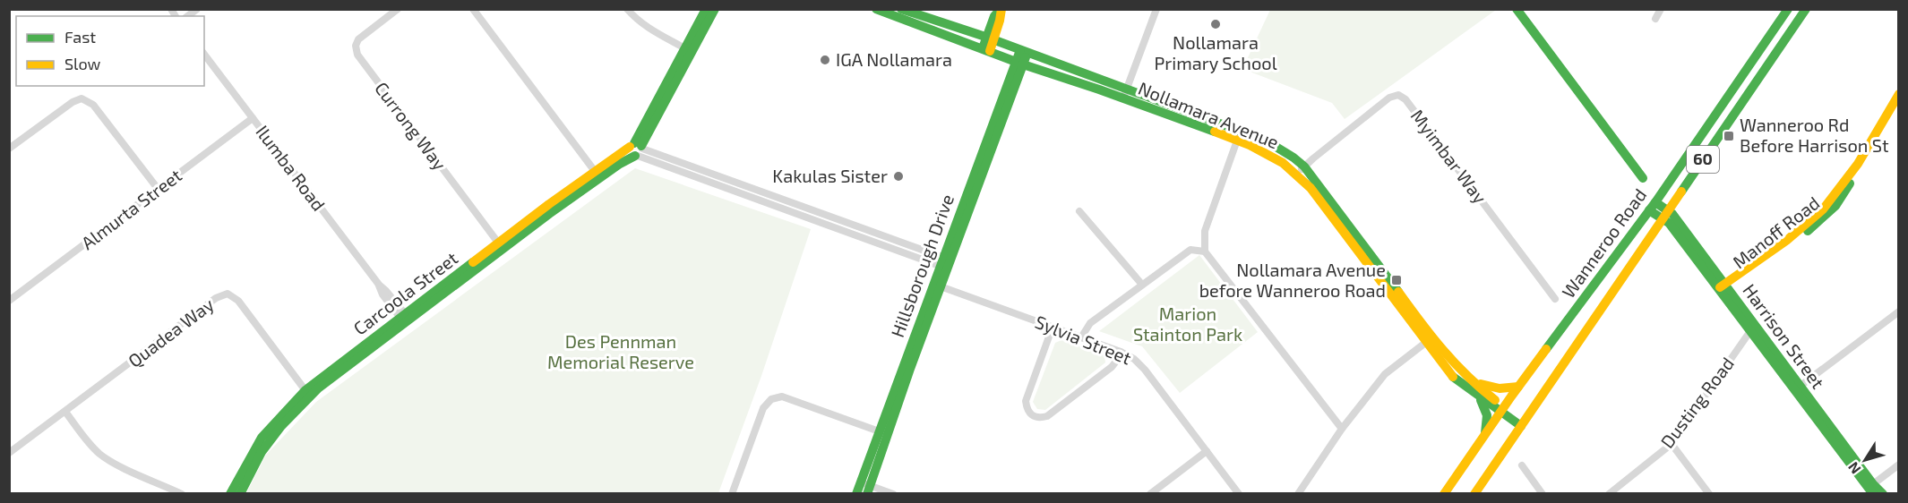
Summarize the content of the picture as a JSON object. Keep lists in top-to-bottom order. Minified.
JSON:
{"streets":{"main road":["Nollamara Avenue","60","Manoff Road","Wanneroo Road","Hillsborough Drive","Carcoola Street","Harrison Street"],"street":["Currong Way","Myimbar Way","Ilumba Road","Almurta Street","Quadea Way","Sylvia Street","Dusting Road"]},"crossings":[["Nollamara Avenue","Myimbar Way"],["Nollamara Avenue","Wanneroo Road"],["Nollamara Avenue","Hillsborough Drive"],["Currong Way","Carcoola Street"],["Ilumba Road","Almurta Street"],["Ilumba Road","Carcoola Street"],["Manoff Road","Harrison Street"],["Wanneroo Road","Harrison Street"],["Hillsborough Drive","Sylvia Street"],["Carcoola Street","Quadea Way"],["Harrison Street","Dusting Road"]],"parks":["Marion Stainton Park","Des Pennman Memorial Reserve"],"places":{"other":["Nollamara Primary School","IGA Nollamara","Kakulas Sister"],"transit":["Wanneroo Rd Before Harrison St","Nollamara Avenue before Wanneroo Road"]},"legend":["Fast","Slow"],"north":"bottom left"}
